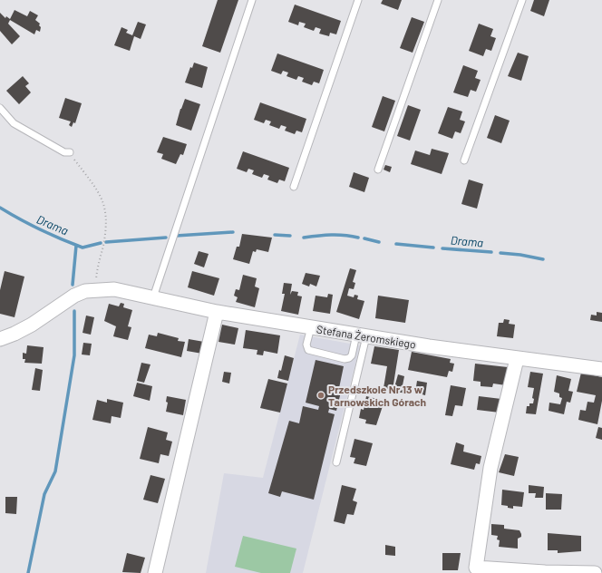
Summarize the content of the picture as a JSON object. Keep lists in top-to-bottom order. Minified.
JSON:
{"streets":{"street":["Stefana Żeromskiego"]},"water":["Drama"],"places":["Przedszkole Nr 13 w Tarnowskich Górach"]}
